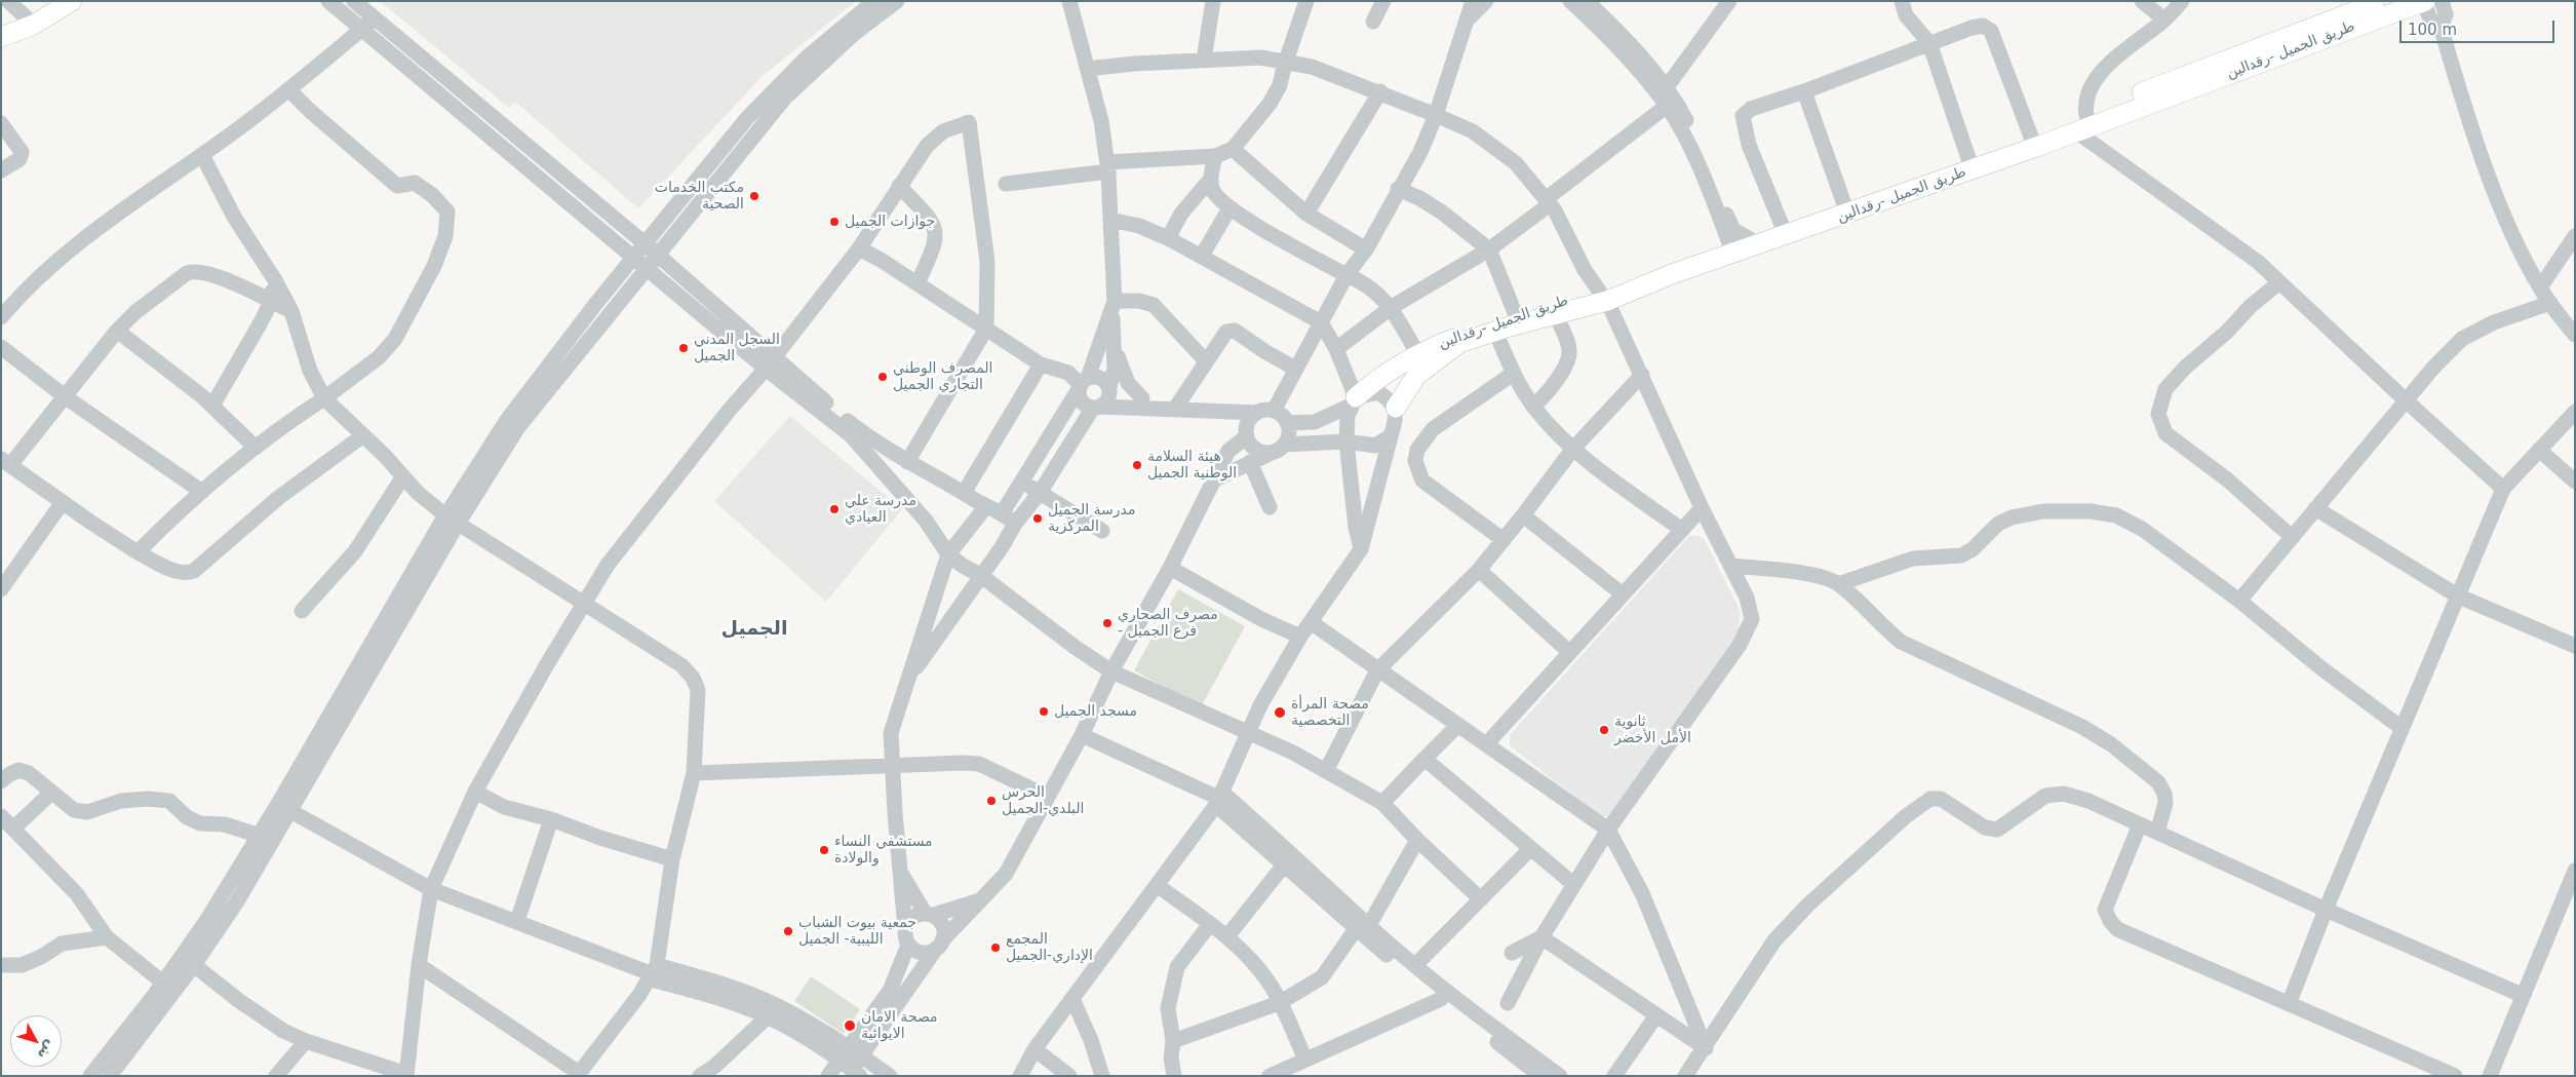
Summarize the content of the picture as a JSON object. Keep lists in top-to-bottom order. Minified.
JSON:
{"streets":{"main road":["طريق الجميل -رقدالين"]},"districts":["الجميل"],"places":["مكتب الخدمات الصحية","جوازات الجميل","السجل المدني الجميل","المصرف الوطني التجاري الجميل","هيئة السلامة الوطنية الجميل","مدرسة علي العيادي","مدرسة الجميل المركزية","مصرف الصحاري - فرع الجميل","مسجد الجميل","مصحة المرأة التخصصية","ثانوية الأمل الأخضر","الحرس البلدي-الجميل","مستشفي النساء والولادة","جمعية بيوت الشباب الليبية- الجميل","المجمع الإداري-الجميل","مصحة الامان الايوائية"],"scale_bar":"100 m","north":"bottom right"}
